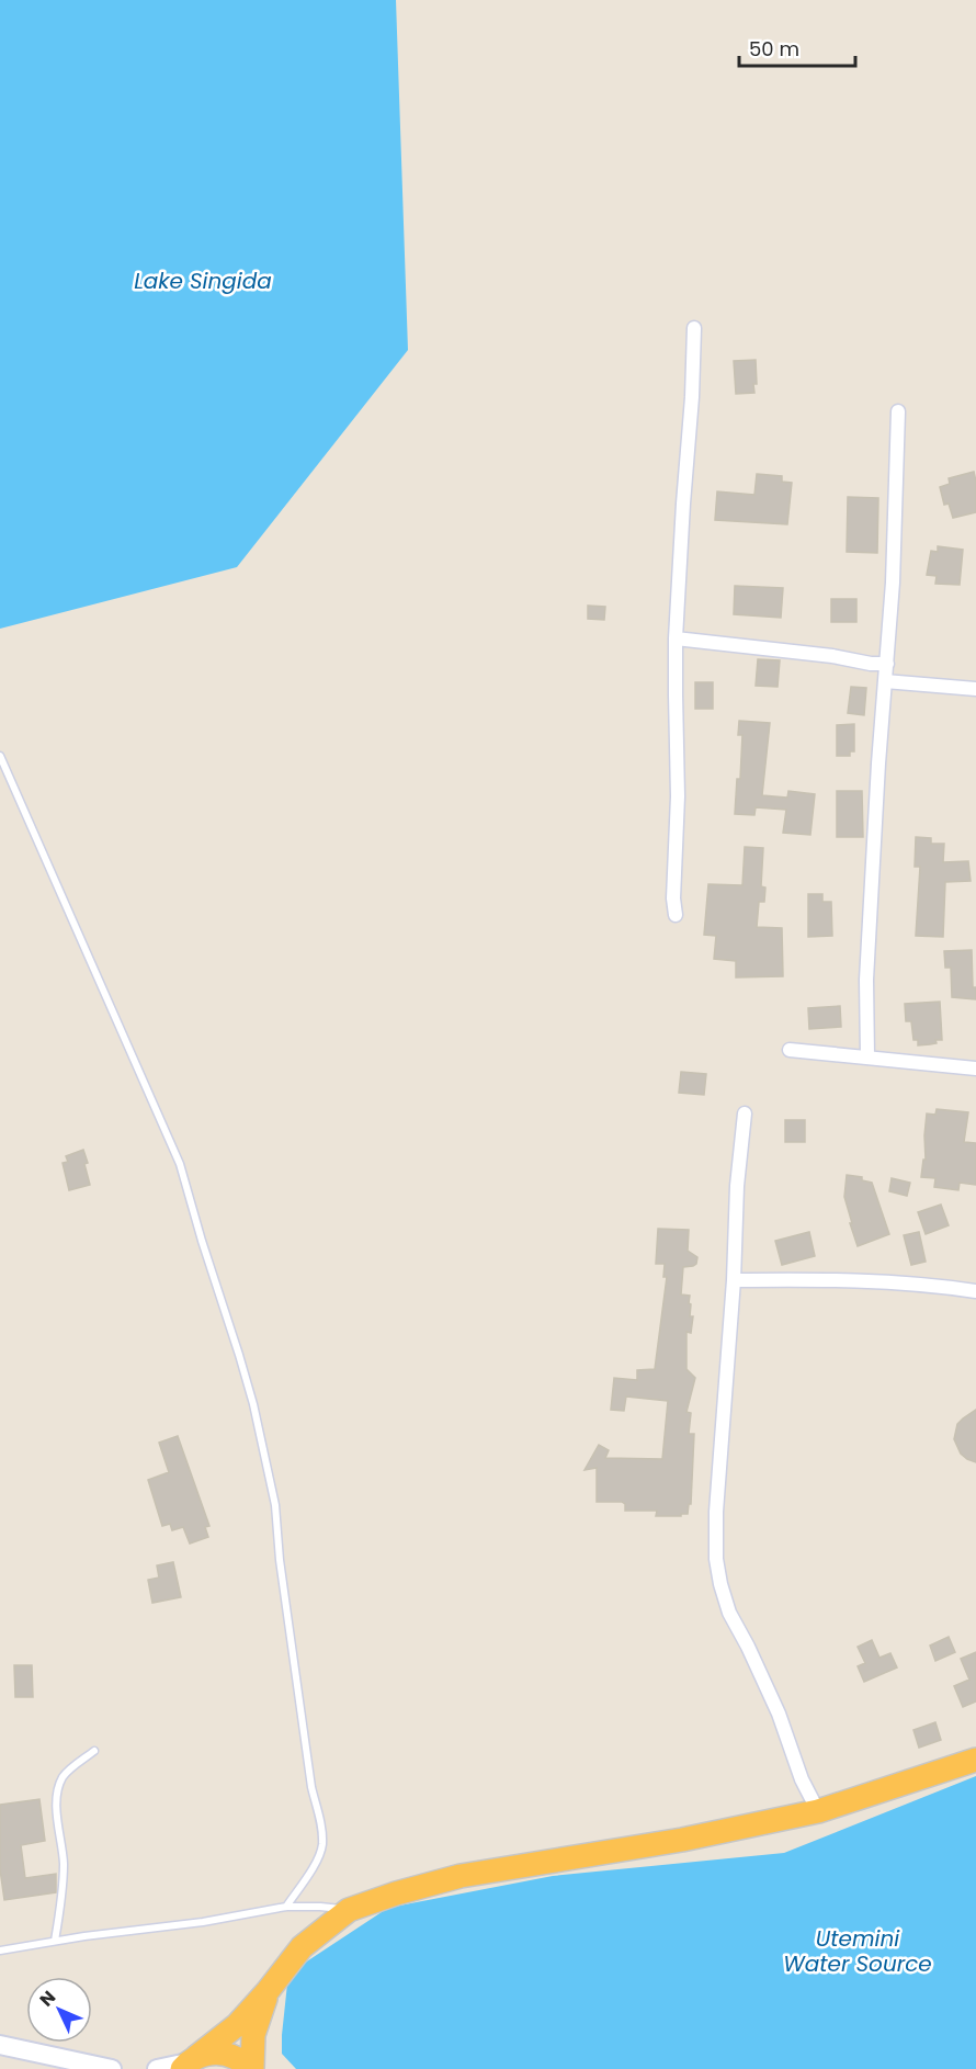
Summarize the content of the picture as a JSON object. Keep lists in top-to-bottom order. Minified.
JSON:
{"water":["Lake Singida","Utemini Water Source"],"scale_bar":"50 m","north":"top left"}
